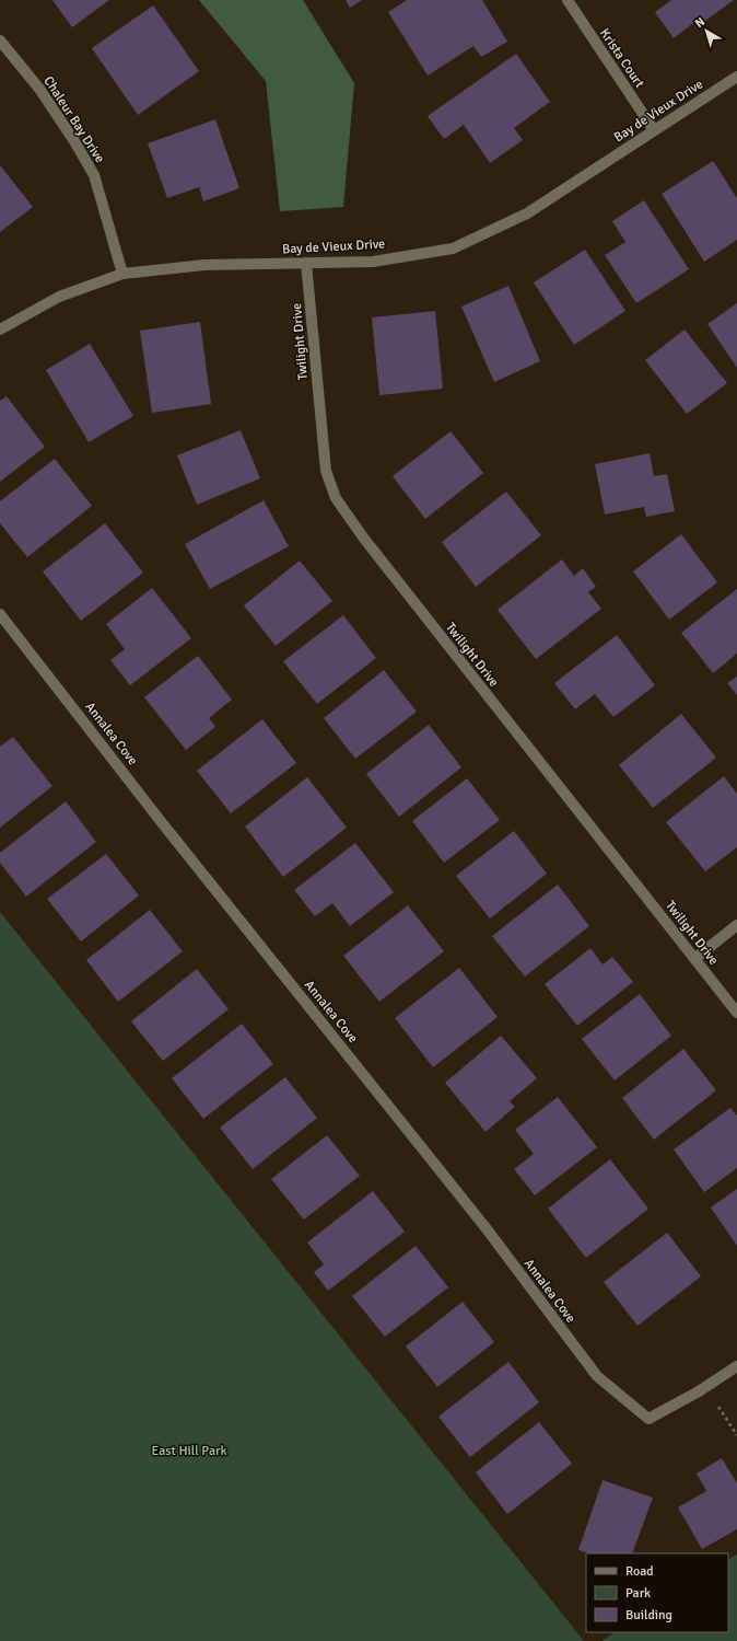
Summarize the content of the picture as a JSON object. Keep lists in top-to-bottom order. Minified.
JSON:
{"streets":{"street":["Krista Court","Bay de Vieux Drive","Chaleur Bay Drive","Twilight Drive","Annalea Cove"]},"crossings":[["Krista Court","Bay de Vieux Drive"],["Bay de Vieux Drive","Chaleur Bay Drive"],["Bay de Vieux Drive","Twilight Drive"]],"parks":["East Hill Park"],"legend":["Road","Park","Building"],"north":"top left"}
